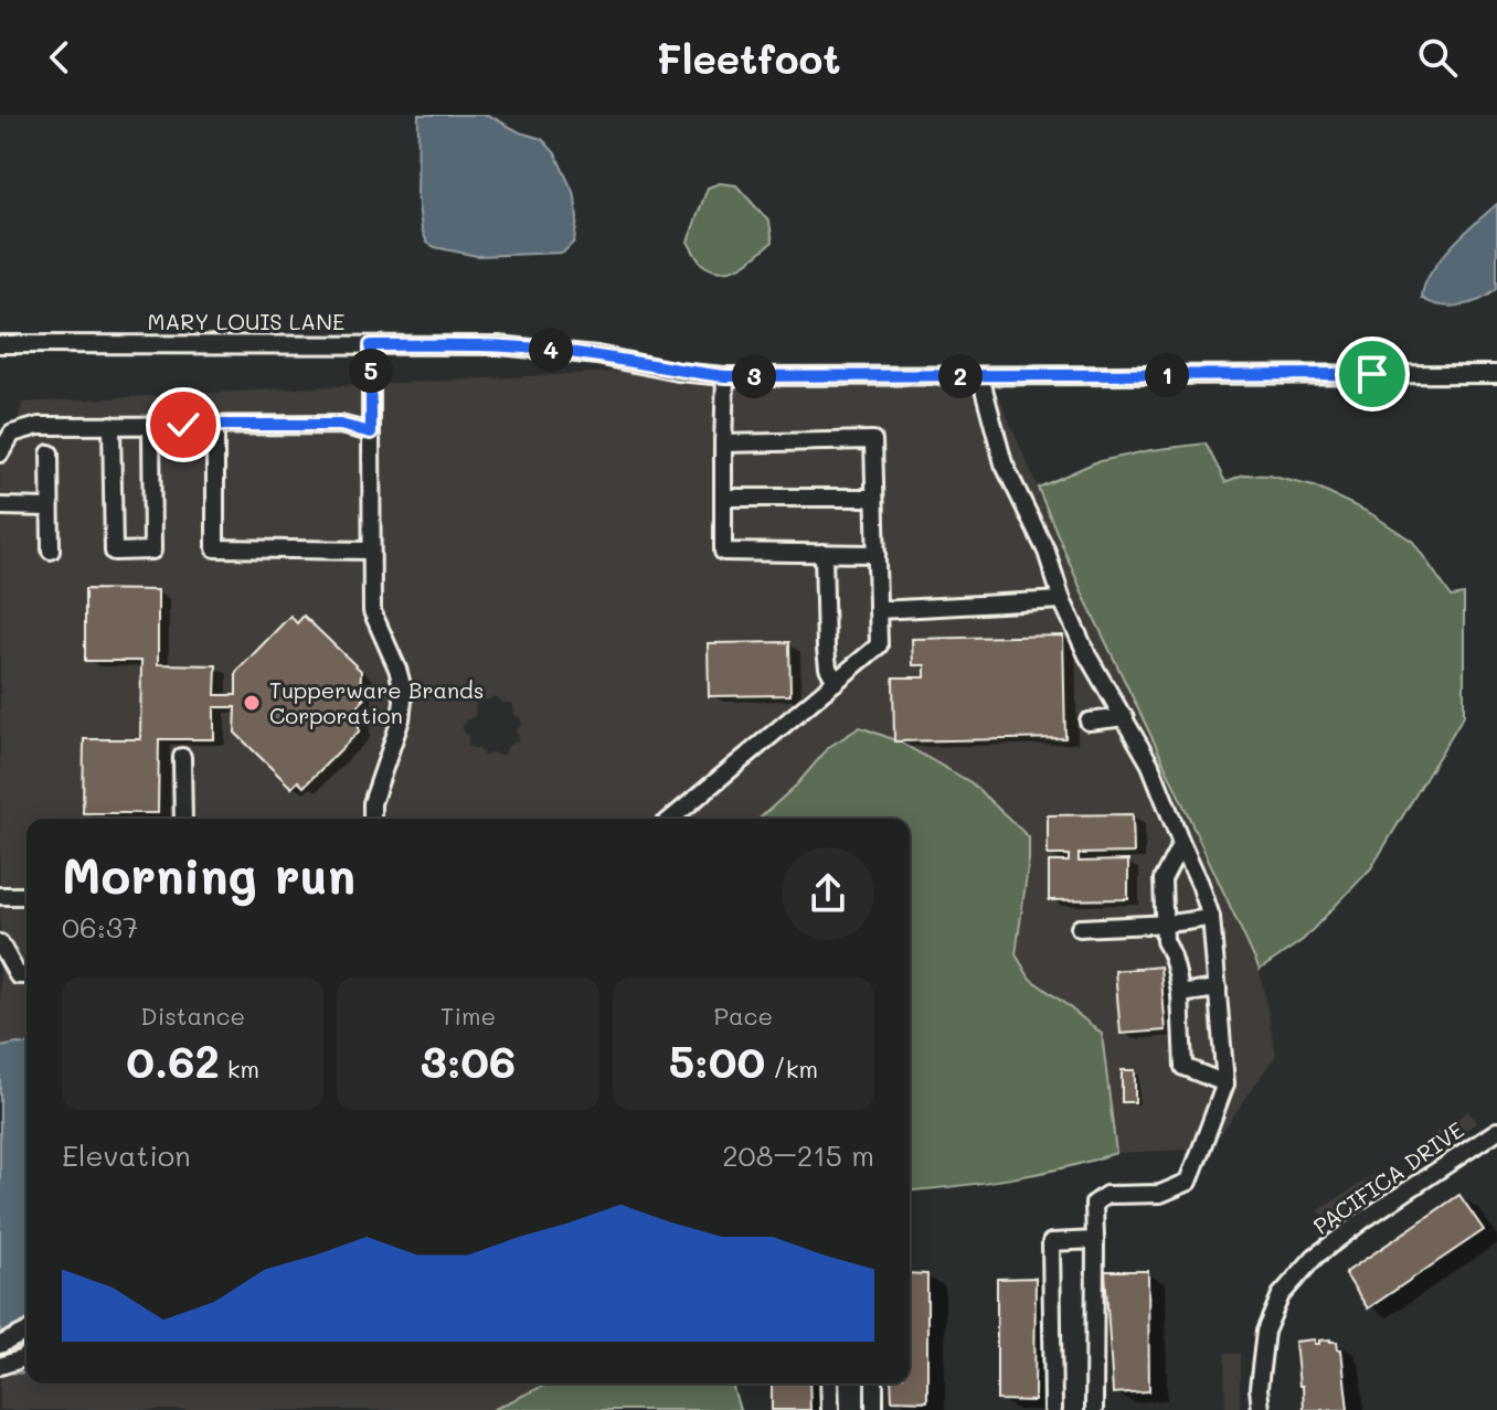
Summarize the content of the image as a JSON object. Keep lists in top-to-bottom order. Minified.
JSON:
{"streets":{"street":["MARY LOUIS LANE","PACIFICA DRIVE"]},"places":["Tupperware Brands Corporation"],"page":{"header":"Fleetfoot","pins":["4","5","1","2","3"],"heading":["Morning run","06:37"],"stats":[["Distance","0.62 km"],["Time","3:06"],["Pace","5:00 /km"]],"chart":["Elevation","208–215 m"]}}
